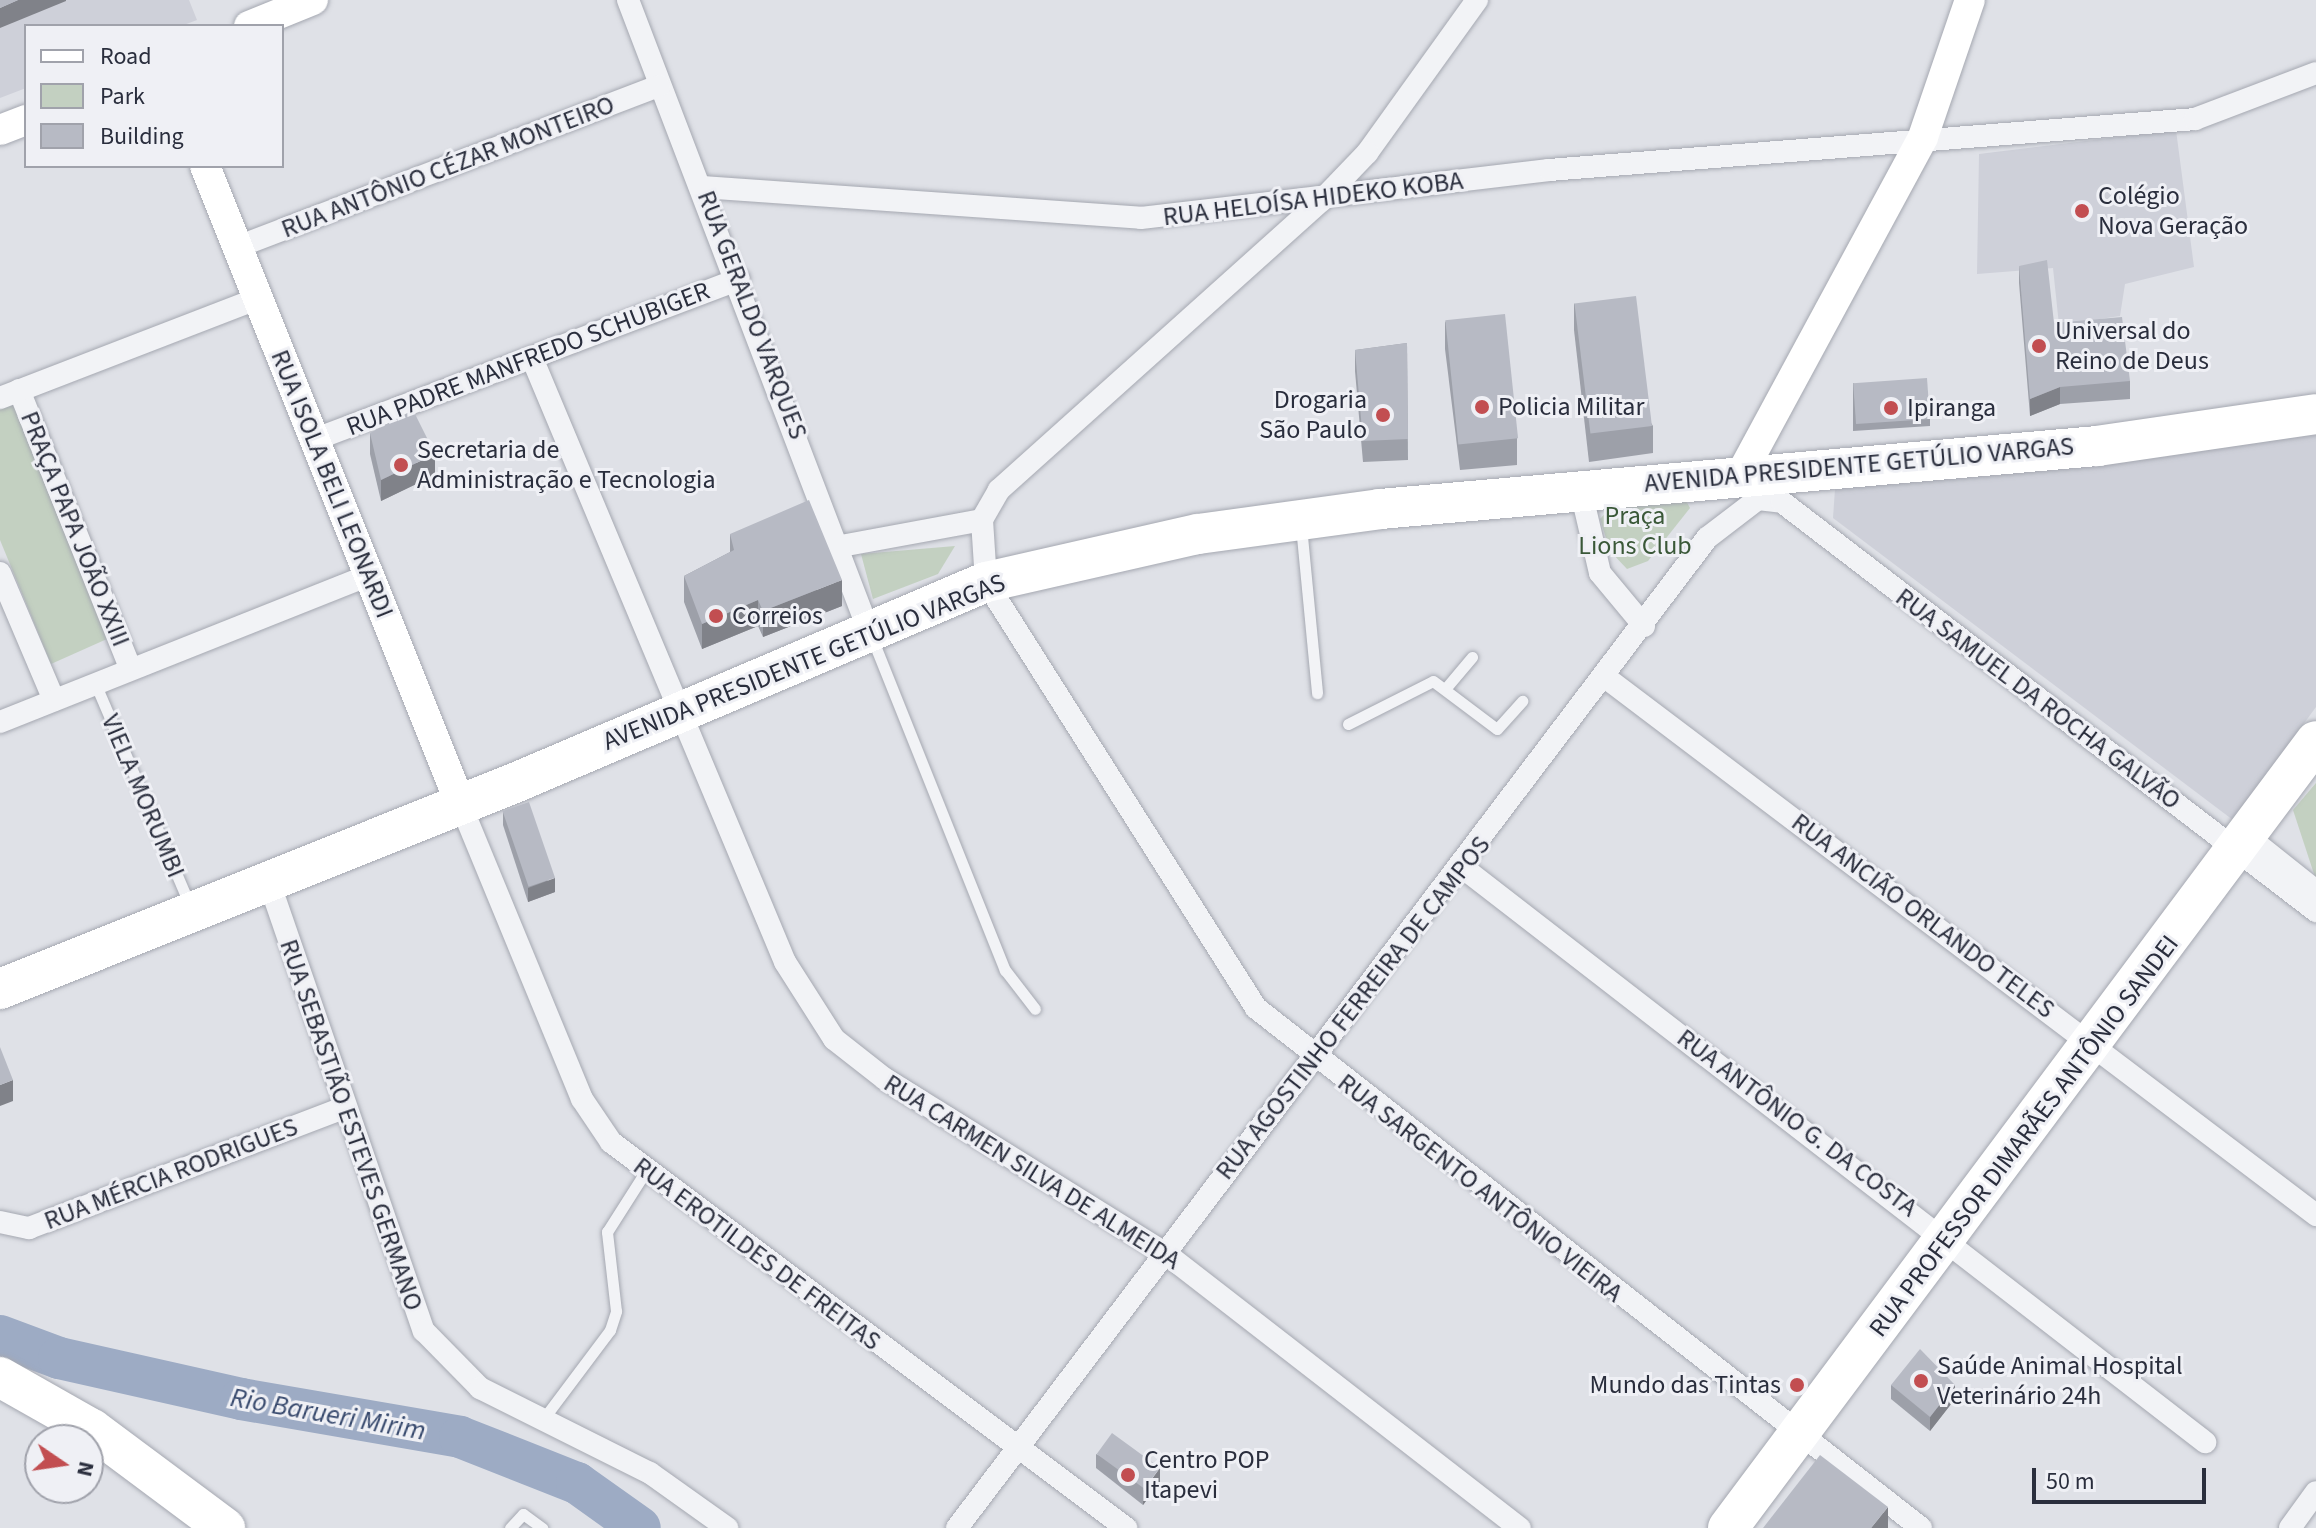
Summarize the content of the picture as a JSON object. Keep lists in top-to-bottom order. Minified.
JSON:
{"streets":{"highway":["AVENIDA PRESIDENTE GETÚLIO VARGAS","RUA PROFESSOR DIMARÃES ANTÔNIO SANDEI"],"street":["RUA ANTÔNIO CÉZAR MONTEIRO","RUA HELOÍSA HIDEKO KOBA","RUA GERALDO VARQUES","RUA PADRE MANFREDO SCHUBIGER","RUA ISOLA BELI LEONARDI","PRAÇA PAPA JOÃO XXIII","RUA SAMUEL DA ROCHA GALVÃO","RUA ANCIÃO ORLANDO TELES","RUA AGOSTINHO FERREIRA DE CAMPOS","RUA ANTÔNIO G. DA COSTA","RUA SEBASTIÃO ESTEVES GERMANO","RUA CARMEN SILVA DE ALMEIDA","RUA MÉRCIA RODRIGUES","RUA SARGENTO ANTÔNIO VIEIRA","RUA EROTILDES DE FREITAS"],"lane":["VIELA MORUMBI"]},"crossings":[["RUA ANTÔNIO CÉZAR MONTEIRO","RUA GERALDO VARQUES"],["RUA ANTÔNIO CÉZAR MONTEIRO","RUA ISOLA BELI LEONARDI"],["RUA HELOÍSA HIDEKO KOBA","RUA GERALDO VARQUES"],["RUA GERALDO VARQUES","RUA PADRE MANFREDO SCHUBIGER"],["RUA GERALDO VARQUES","AVENIDA PRESIDENTE GETÚLIO VARGAS"],["RUA PADRE MANFREDO SCHUBIGER","RUA ISOLA BELI LEONARDI"],["RUA PADRE MANFREDO SCHUBIGER","RUA CARMEN SILVA DE ALMEIDA"],["AVENIDA PRESIDENTE GETÚLIO VARGAS","RUA ISOLA BELI LEONARDI"],["AVENIDA PRESIDENTE GETÚLIO VARGAS","RUA SAMUEL DA ROCHA GALVÃO"],["AVENIDA PRESIDENTE GETÚLIO VARGAS","VIELA MORUMBI"],["AVENIDA PRESIDENTE GETÚLIO VARGAS","RUA AGOSTINHO FERREIRA DE CAMPOS"],["AVENIDA PRESIDENTE GETÚLIO VARGAS","RUA SEBASTIÃO ESTEVES GERMANO"],["AVENIDA PRESIDENTE GETÚLIO VARGAS","RUA CARMEN SILVA DE ALMEIDA"],["AVENIDA PRESIDENTE GETÚLIO VARGAS","RUA SARGENTO ANTÔNIO VIEIRA"],["AVENIDA PRESIDENTE GETÚLIO VARGAS","RUA EROTILDES DE FREITAS"],["RUA ISOLA BELI LEONARDI","RUA EROTILDES DE FREITAS"],["RUA SAMUEL DA ROCHA GALVÃO","RUA AGOSTINHO FERREIRA DE CAMPOS"],["RUA SAMUEL DA ROCHA GALVÃO","RUA PROFESSOR DIMARÃES ANTÔNIO SANDEI"],["RUA ANCIÃO ORLANDO TELES","RUA AGOSTINHO FERREIRA DE CAMPOS"],["RUA ANCIÃO ORLANDO TELES","RUA PROFESSOR DIMARÃES ANTÔNIO SANDEI"],["RUA AGOSTINHO FERREIRA DE CAMPOS","RUA ANTÔNIO G. DA COSTA"],["RUA AGOSTINHO FERREIRA DE CAMPOS","RUA CARMEN SILVA DE ALMEIDA"],["RUA AGOSTINHO FERREIRA DE CAMPOS","RUA SARGENTO ANTÔNIO VIEIRA"],["RUA AGOSTINHO FERREIRA DE CAMPOS","RUA EROTILDES DE FREITAS"],["RUA ANTÔNIO G. DA COSTA","RUA PROFESSOR DIMARÃES ANTÔNIO SANDEI"],["RUA SEBASTIÃO ESTEVES GERMANO","RUA MÉRCIA RODRIGUES"],["RUA PROFESSOR DIMARÃES ANTÔNIO SANDEI","RUA SARGENTO ANTÔNIO VIEIRA"]],"water":["Rio Barueri Mirim"],"parks":["Praça Lions Club"],"places":["Colégio Nova Geração","Universal do Reino de Deus","Policia Militar","Ipiranga","Drogaria São Paulo","Secretaria de Administração e Tecnologia","Correios","Saúde Animal Hospital Veterinário 24h","Mundo das Tintas","Centro POP Itapevi"],"legend":["Road","Park","Building"],"scale_bar":"50 m","north":"right"}
